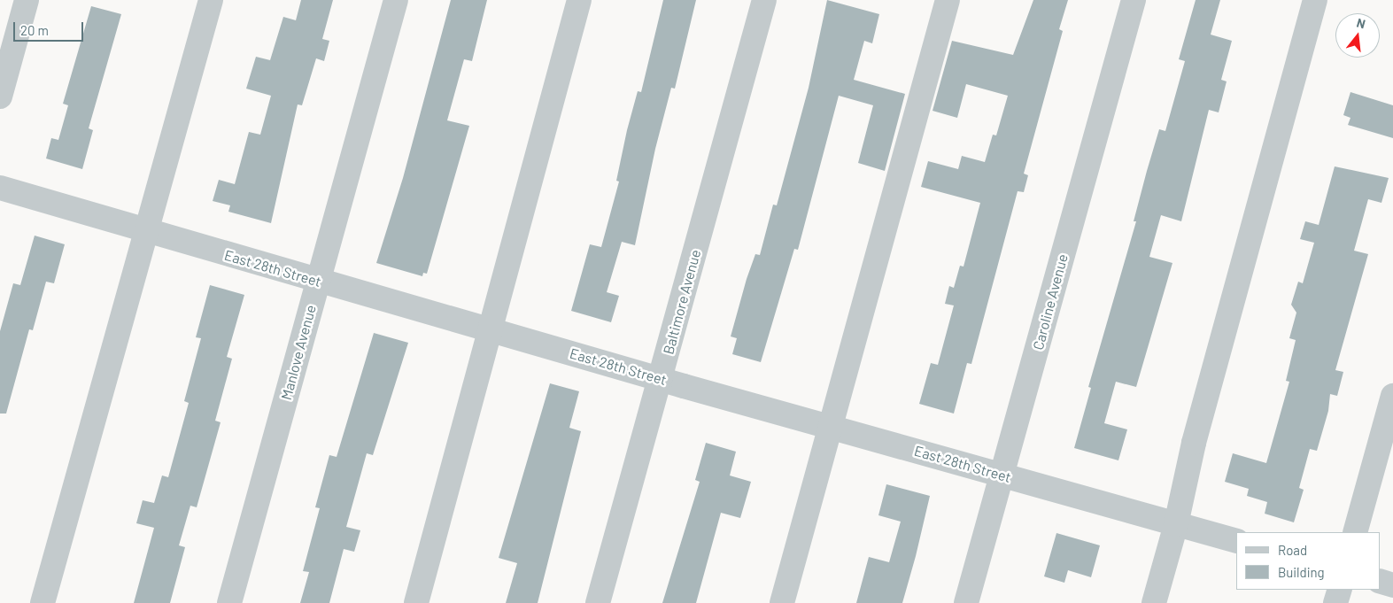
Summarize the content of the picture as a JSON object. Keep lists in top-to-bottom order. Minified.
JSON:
{"streets":{"street":["East 28th Street","Baltimore Avenue","Caroline Avenue","Manlove Avenue"]},"crossings":[["East 28th Street","Baltimore Avenue"],["East 28th Street","Caroline Avenue"],["East 28th Street","Manlove Avenue"]],"legend":["Road","Building"],"scale_bar":"20 m","north":"top"}
